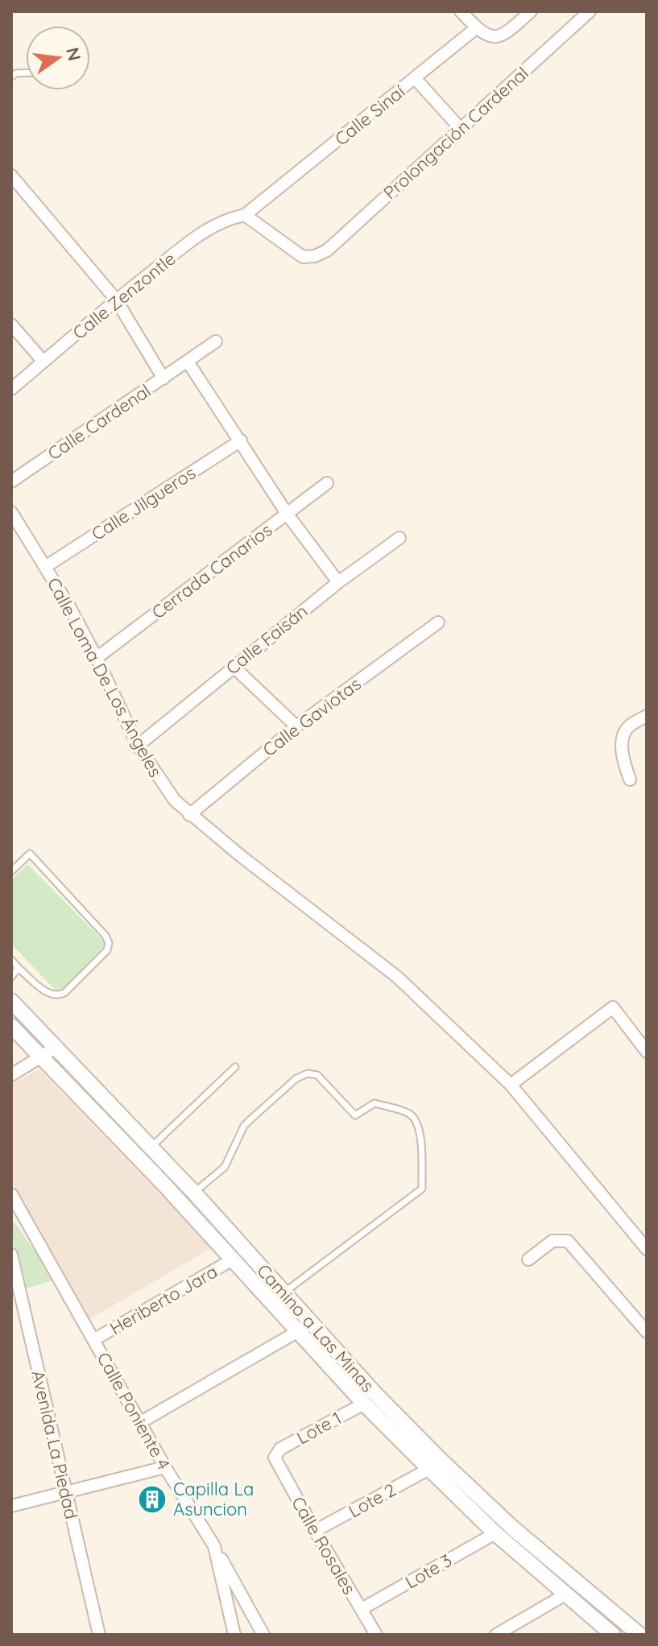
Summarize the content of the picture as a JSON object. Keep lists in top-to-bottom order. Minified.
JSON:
{"streets":{"street":["Calle Sinaí","Prolongación Cardenal","Calle Zenzontle","Calle Cardenal","Calle Jilgueros","Cerrada Canarios","Calle Faisán","Calle Loma De Los Ángeles","Calle Gaviotas","Heriberto Jara","Camino a Las Minas","Calle Poniente 4","Lote 1","Avenida La Piedad","Lote 2","Calle Rosales","Lote 3"]},"crossings":[["Calle Sinaí","Prolongación Cardenal"],["Calle Sinaí","Calle Zenzontle"],["Prolongación Cardenal","Calle Zenzontle"],["Calle Jilgueros","Calle Loma De Los Ángeles"],["Cerrada Canarios","Calle Loma De Los Ángeles"],["Calle Faisán","Calle Loma De Los Ángeles"],["Calle Loma De Los Ángeles","Calle Gaviotas"],["Heriberto Jara","Camino a Las Minas"],["Heriberto Jara","Calle Poniente 4"],["Camino a Las Minas","Lote 1"],["Camino a Las Minas","Lote 2"],["Camino a Las Minas","Lote 3"],["Lote 1","Calle Rosales"],["Lote 2","Calle Rosales"],["Calle Rosales","Lote 3"]],"places":{"building":["Capilla La Asuncion"]},"north":"right"}
